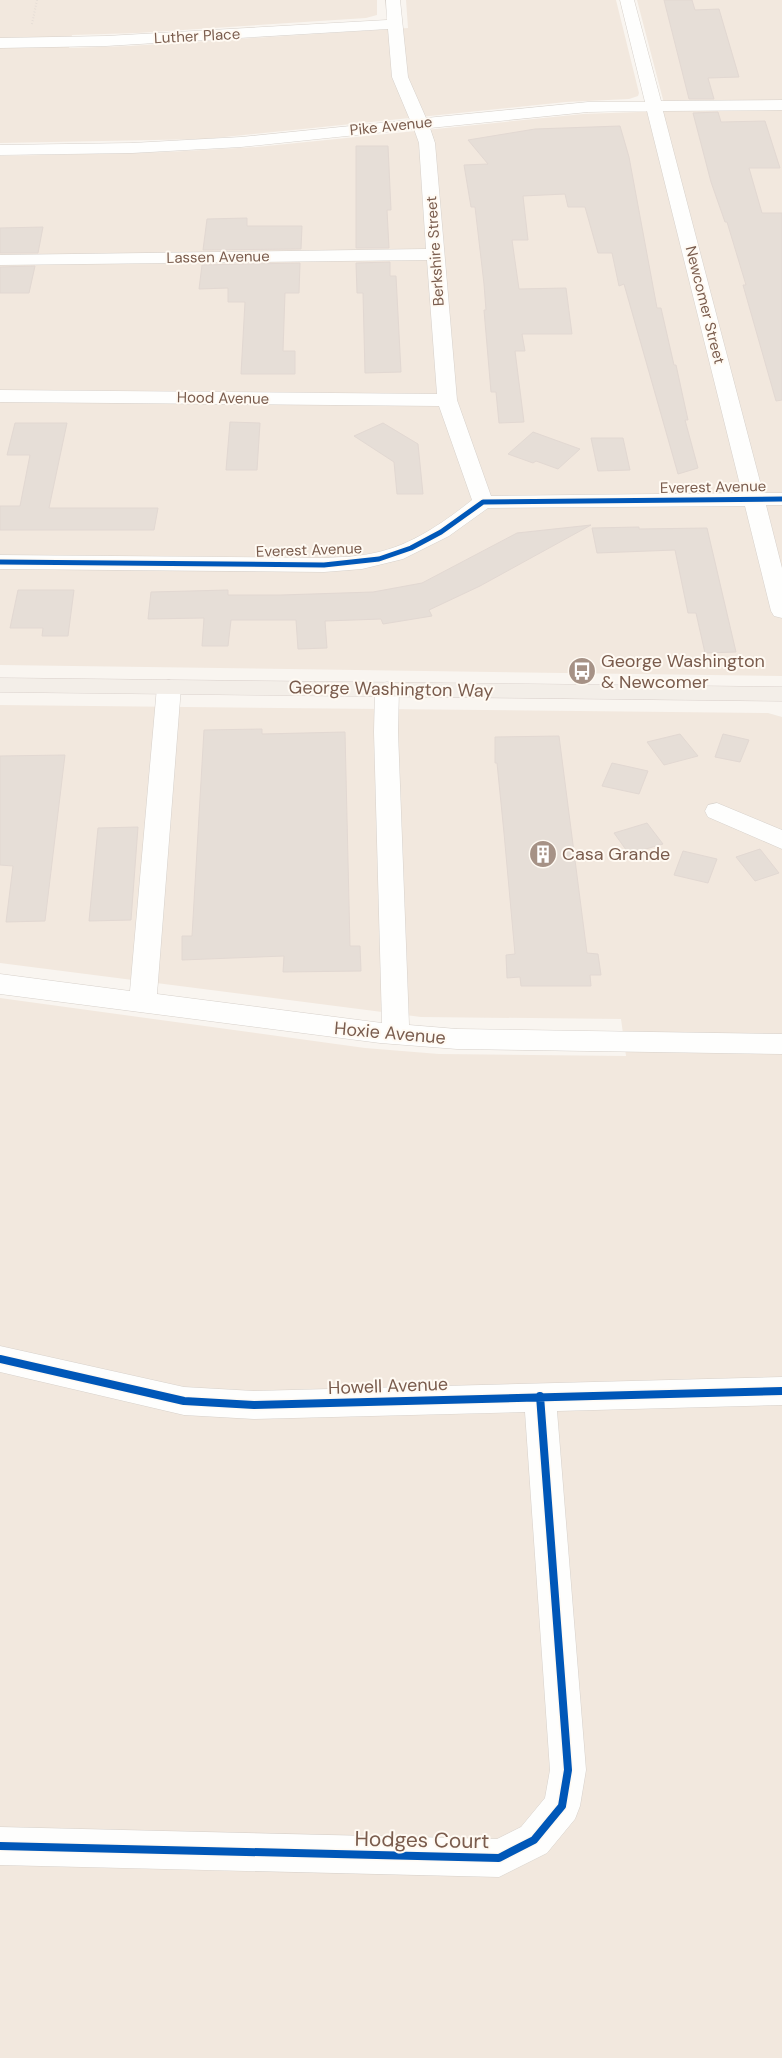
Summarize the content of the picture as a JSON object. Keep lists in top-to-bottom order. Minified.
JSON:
{"streets":{"main road":["George Washington Way"],"street":["Luther Place","Pike Avenue","Berkshire Street","Lassen Avenue","Newcomer Street","Hood Avenue","Everest Avenue","Hoxie Avenue","Howell Avenue","Hodges Court"]},"crossings":[["Luther Place","Berkshire Street"],["Pike Avenue","Berkshire Street"],["Pike Avenue","Newcomer Street"],["Berkshire Street","Lassen Avenue"],["Berkshire Street","Hood Avenue"],["Berkshire Street","Everest Avenue"],["Newcomer Street","Everest Avenue"],["Howell Avenue","Hodges Court"]],"places":{"bus stop":["George Washington & Newcomer"],"building":["Casa Grande"]}}
